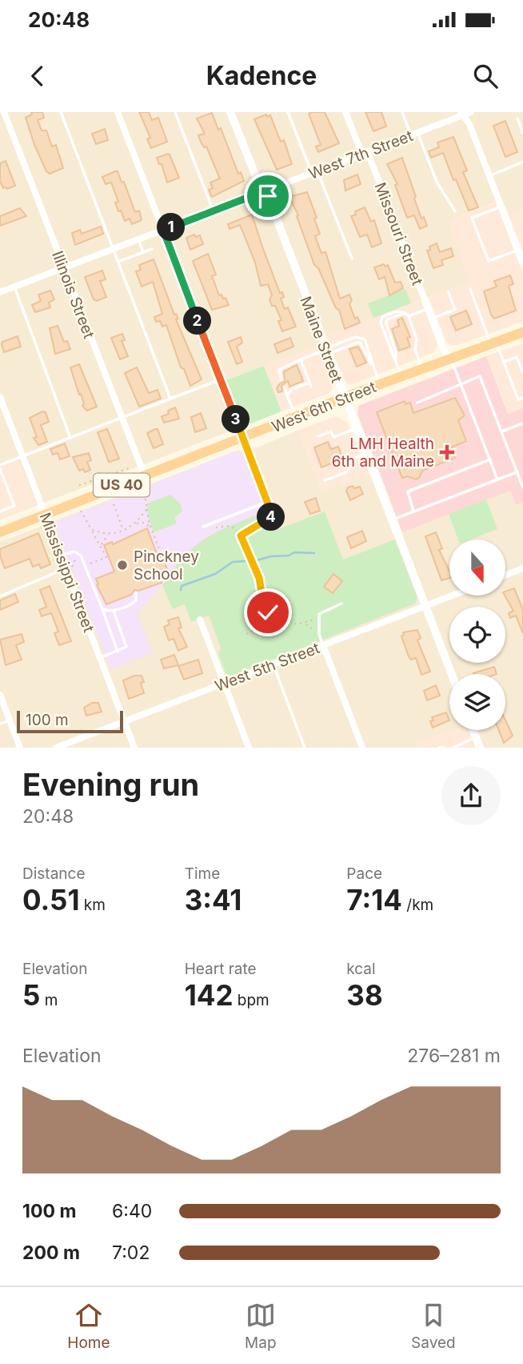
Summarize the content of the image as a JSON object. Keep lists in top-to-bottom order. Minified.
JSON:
{"streets":{"highway":["West 6th Street","US 40"],"street":["West 7th Street","Missouri Street","Illinois Street","Maine Street","Mississippi Street","West 5th Street"]},"crossings":[["West 7th Street","Missouri Street"],["West 7th Street","Illinois Street"],["West 7th Street","Maine Street"],["Missouri Street","West 6th Street"],["Illinois Street","West 6th Street"],["Maine Street","West 6th Street"],["Maine Street","West 5th Street"],["West 6th Street","Mississippi Street"],["Mississippi Street","West 5th Street"]],"places":{"health":["LMH Health 6th and Maine"],"other":["Pinckney School"]},"scale_bar":"100 m","north":"bottom","page":{"status":"20:48","header":"Kadence","pins":["1","2","3","4"],"scale":"100 m","heading":["Evening run","20:48"],"stats":[["Distance","0.51 km"],["Time","3:41"],["Pace","7:14 /km"],["Elevation","5 m"],["Heart rate","142 bpm"],["kcal","38"]],"chart":["Elevation","276–281 m"],"list":[{"name":"100 m","note":"6:40"},{"name":"200 m","note":"7:02"}],"tabs":["Home","Map","Saved"]}}
